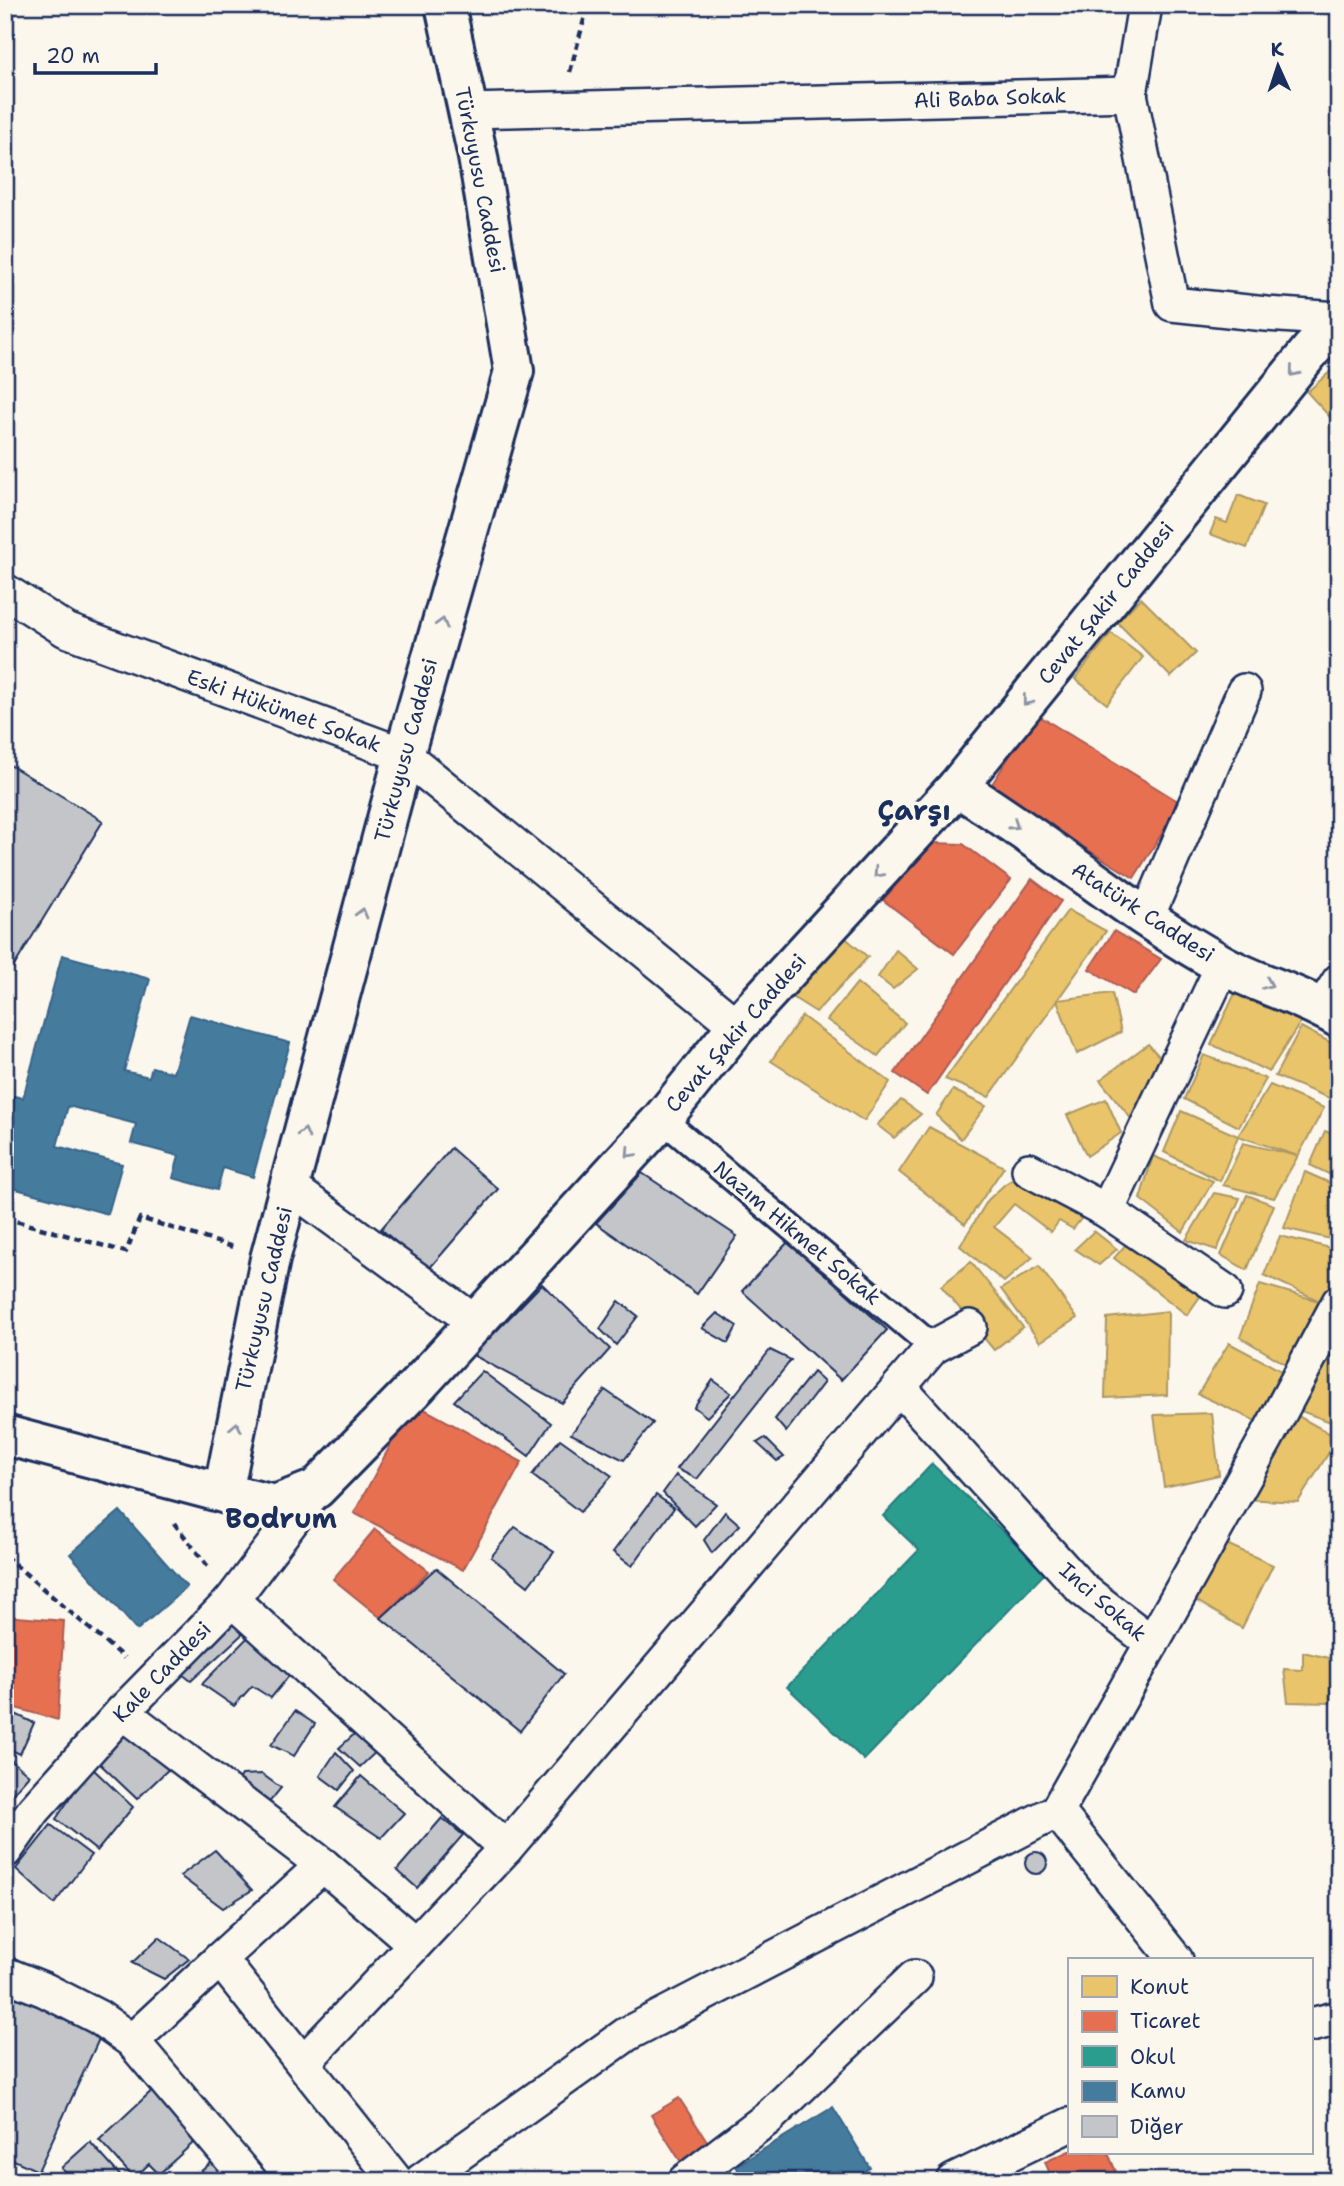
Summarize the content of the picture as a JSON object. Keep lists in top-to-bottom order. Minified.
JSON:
{"streets":{"street":["Ali Baba Sokak","Türkuyusu Caddesi","Cevat Şakir Caddesi","Eski Hükümet Sokak","Atatürk Caddesi","Nazım Hikmet Sokak","Inci Sokak","Kale Caddesi"]},"crossings":[["Ali Baba Sokak","Türkuyusu Caddesi"],["Türkuyusu Caddesi","Cevat Şakir Caddesi"],["Türkuyusu Caddesi","Eski Hükümet Sokak"],["Cevat Şakir Caddesi","Eski Hükümet Sokak"],["Cevat Şakir Caddesi","Atatürk Caddesi"],["Cevat Şakir Caddesi","Nazım Hikmet Sokak"],["Cevat Şakir Caddesi","Kale Caddesi"]],"one_way":["Türkuyusu Caddesi","Cevat Şakir Caddesi"],"districts":["Çarşı","Bodrum"],"legend":["Konut","Ticaret","Okul","Kamu","Diğer"],"scale_bar":"20 m","north":"top"}
